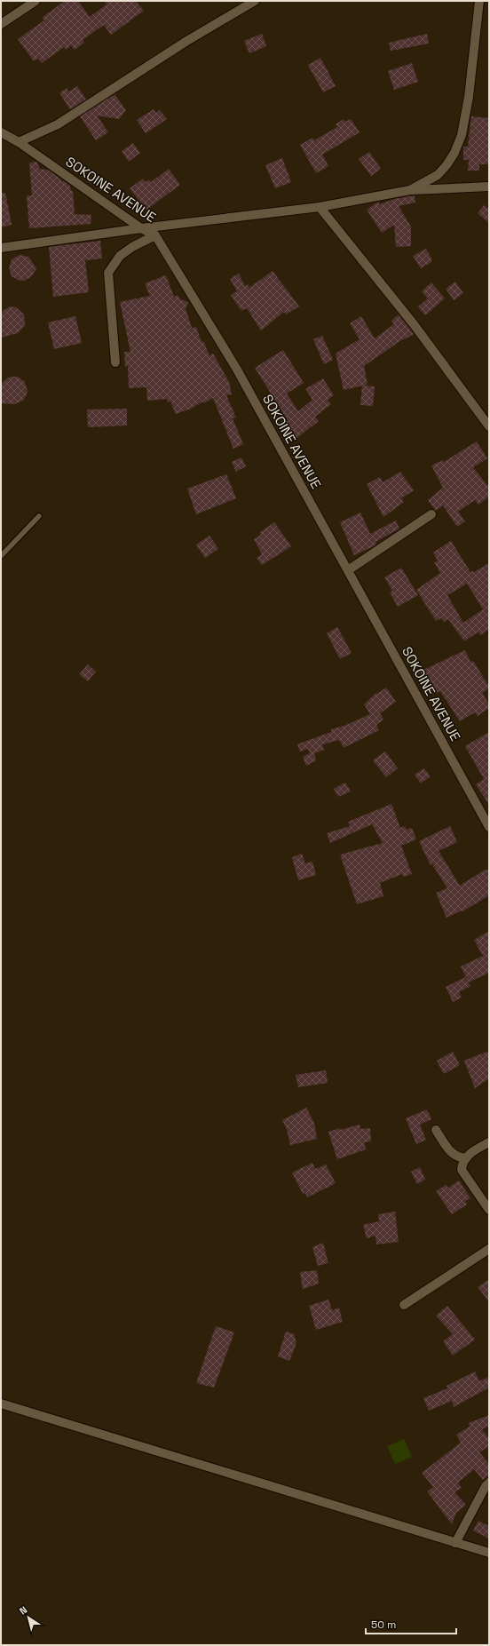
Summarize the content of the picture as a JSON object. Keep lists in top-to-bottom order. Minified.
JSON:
{"streets":{"street":["SOKOINE AVENUE"]},"scale_bar":"50 m","north":"top left"}
